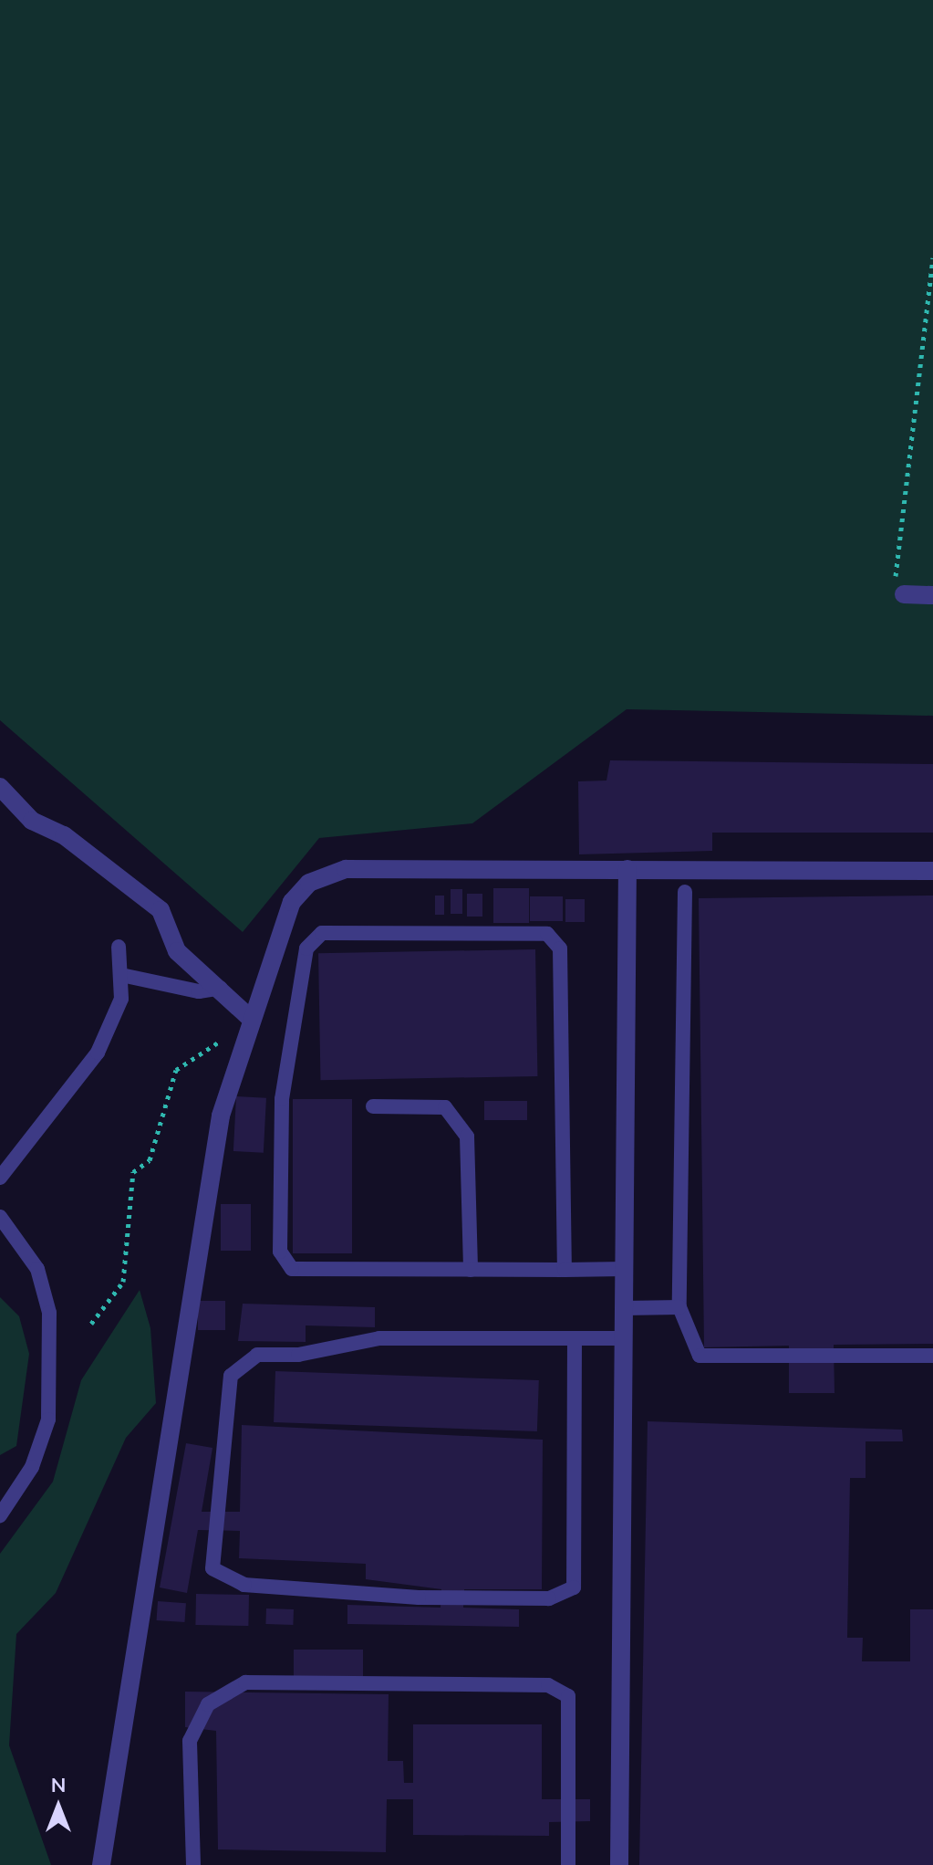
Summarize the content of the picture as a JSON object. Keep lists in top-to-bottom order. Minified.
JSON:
{"north":"top"}
